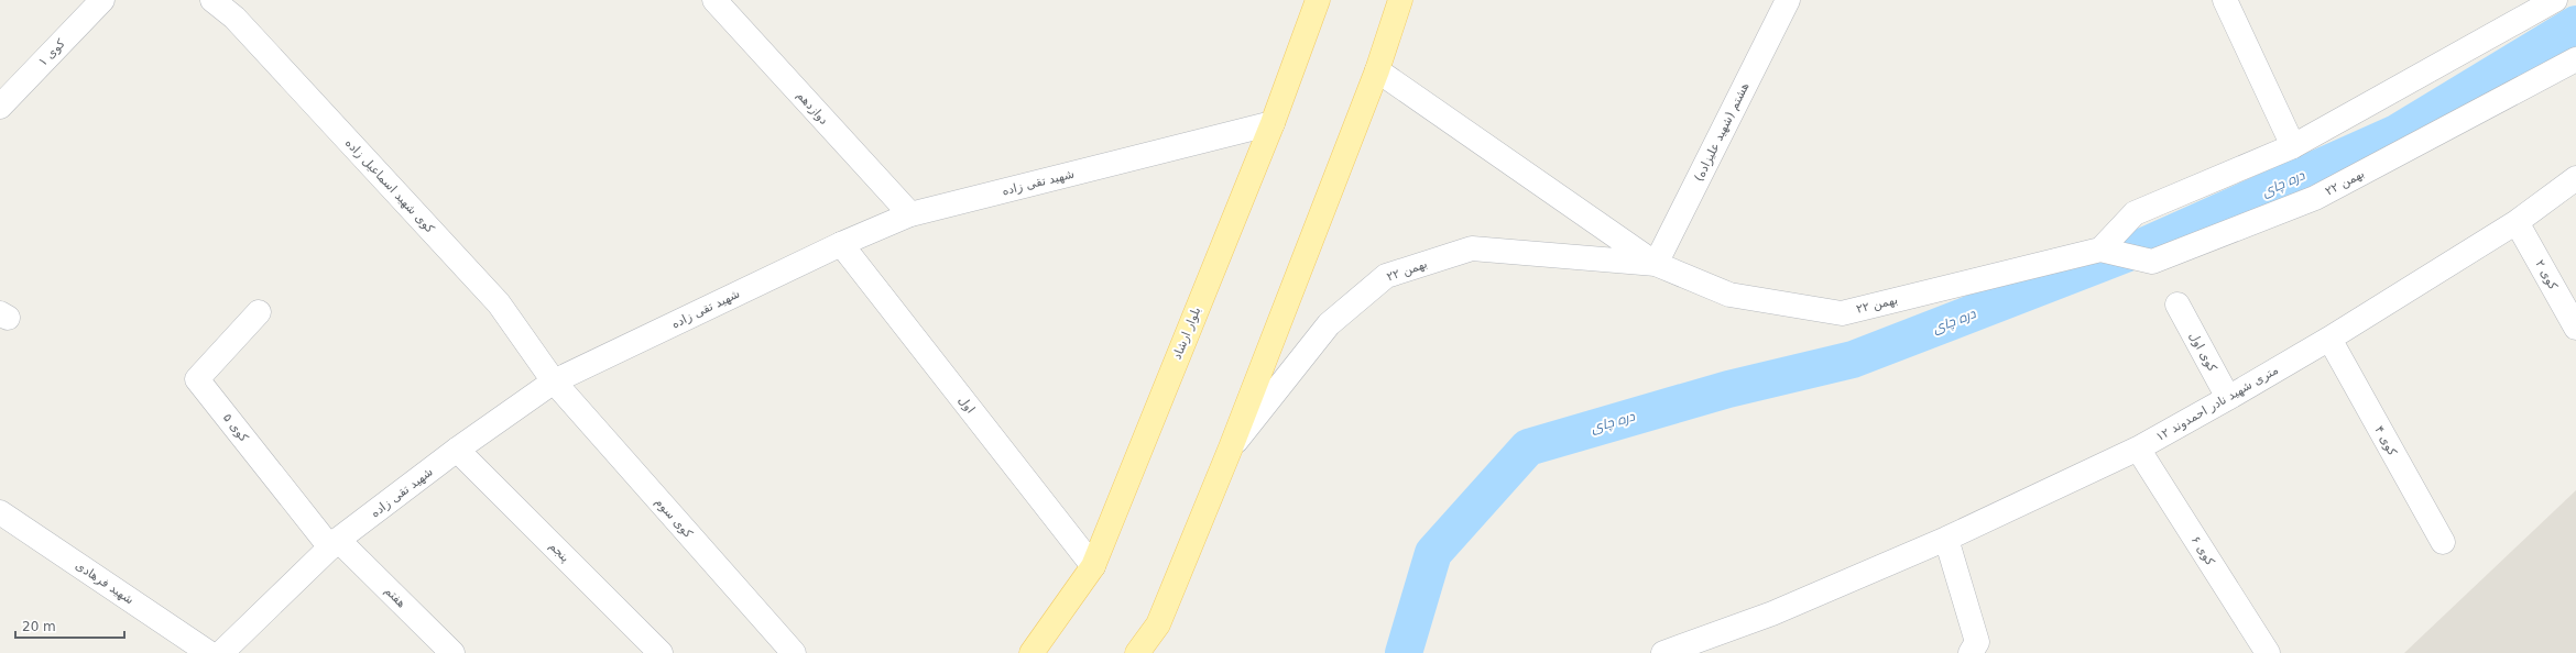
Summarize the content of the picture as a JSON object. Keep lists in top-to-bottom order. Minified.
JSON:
{"streets":{"main road":["بلوار ارشاد"],"street":["کوی ۱","دوازدهم","هشتم (شهید علیزاده)","شهید تقی زاده","۲۲ بهمن","کوی شهید اسماعیل زاده","کوی ۲","کوی اول","۱۲ متری شهید نادر احمدوند","اول","کوی ۵","کوی ۴","کوی سوم","کوی ۶","پنجم","شهید فرهادی","هفتم"]},"crossings":[["دوازدهم","شهید تقی زاده"],["هشتم (شهید علیزاده)","۲۲ بهمن"],["شهید تقی زاده","کوی شهید اسماعیل زاده"],["شهید تقی زاده","بلوار ارشاد"],["شهید تقی زاده","اول"],["شهید تقی زاده","کوی ۵"],["شهید تقی زاده","کوی سوم"],["شهید تقی زاده","پنجم"],["شهید تقی زاده","هفتم"],["کوی شهید اسماعیل زاده","کوی سوم"],["کوی ۲","۱۲ متری شهید نادر احمدوند"],["بلوار ارشاد","اول"],["کوی اول","۱۲ متری شهید نادر احمدوند"],["۱۲ متری شهید نادر احمدوند","کوی ۴"],["۱۲ متری شهید نادر احمدوند","کوی ۶"],["کوی ۵","هفتم"]],"water":["دره چای"],"scale_bar":"20 m"}
